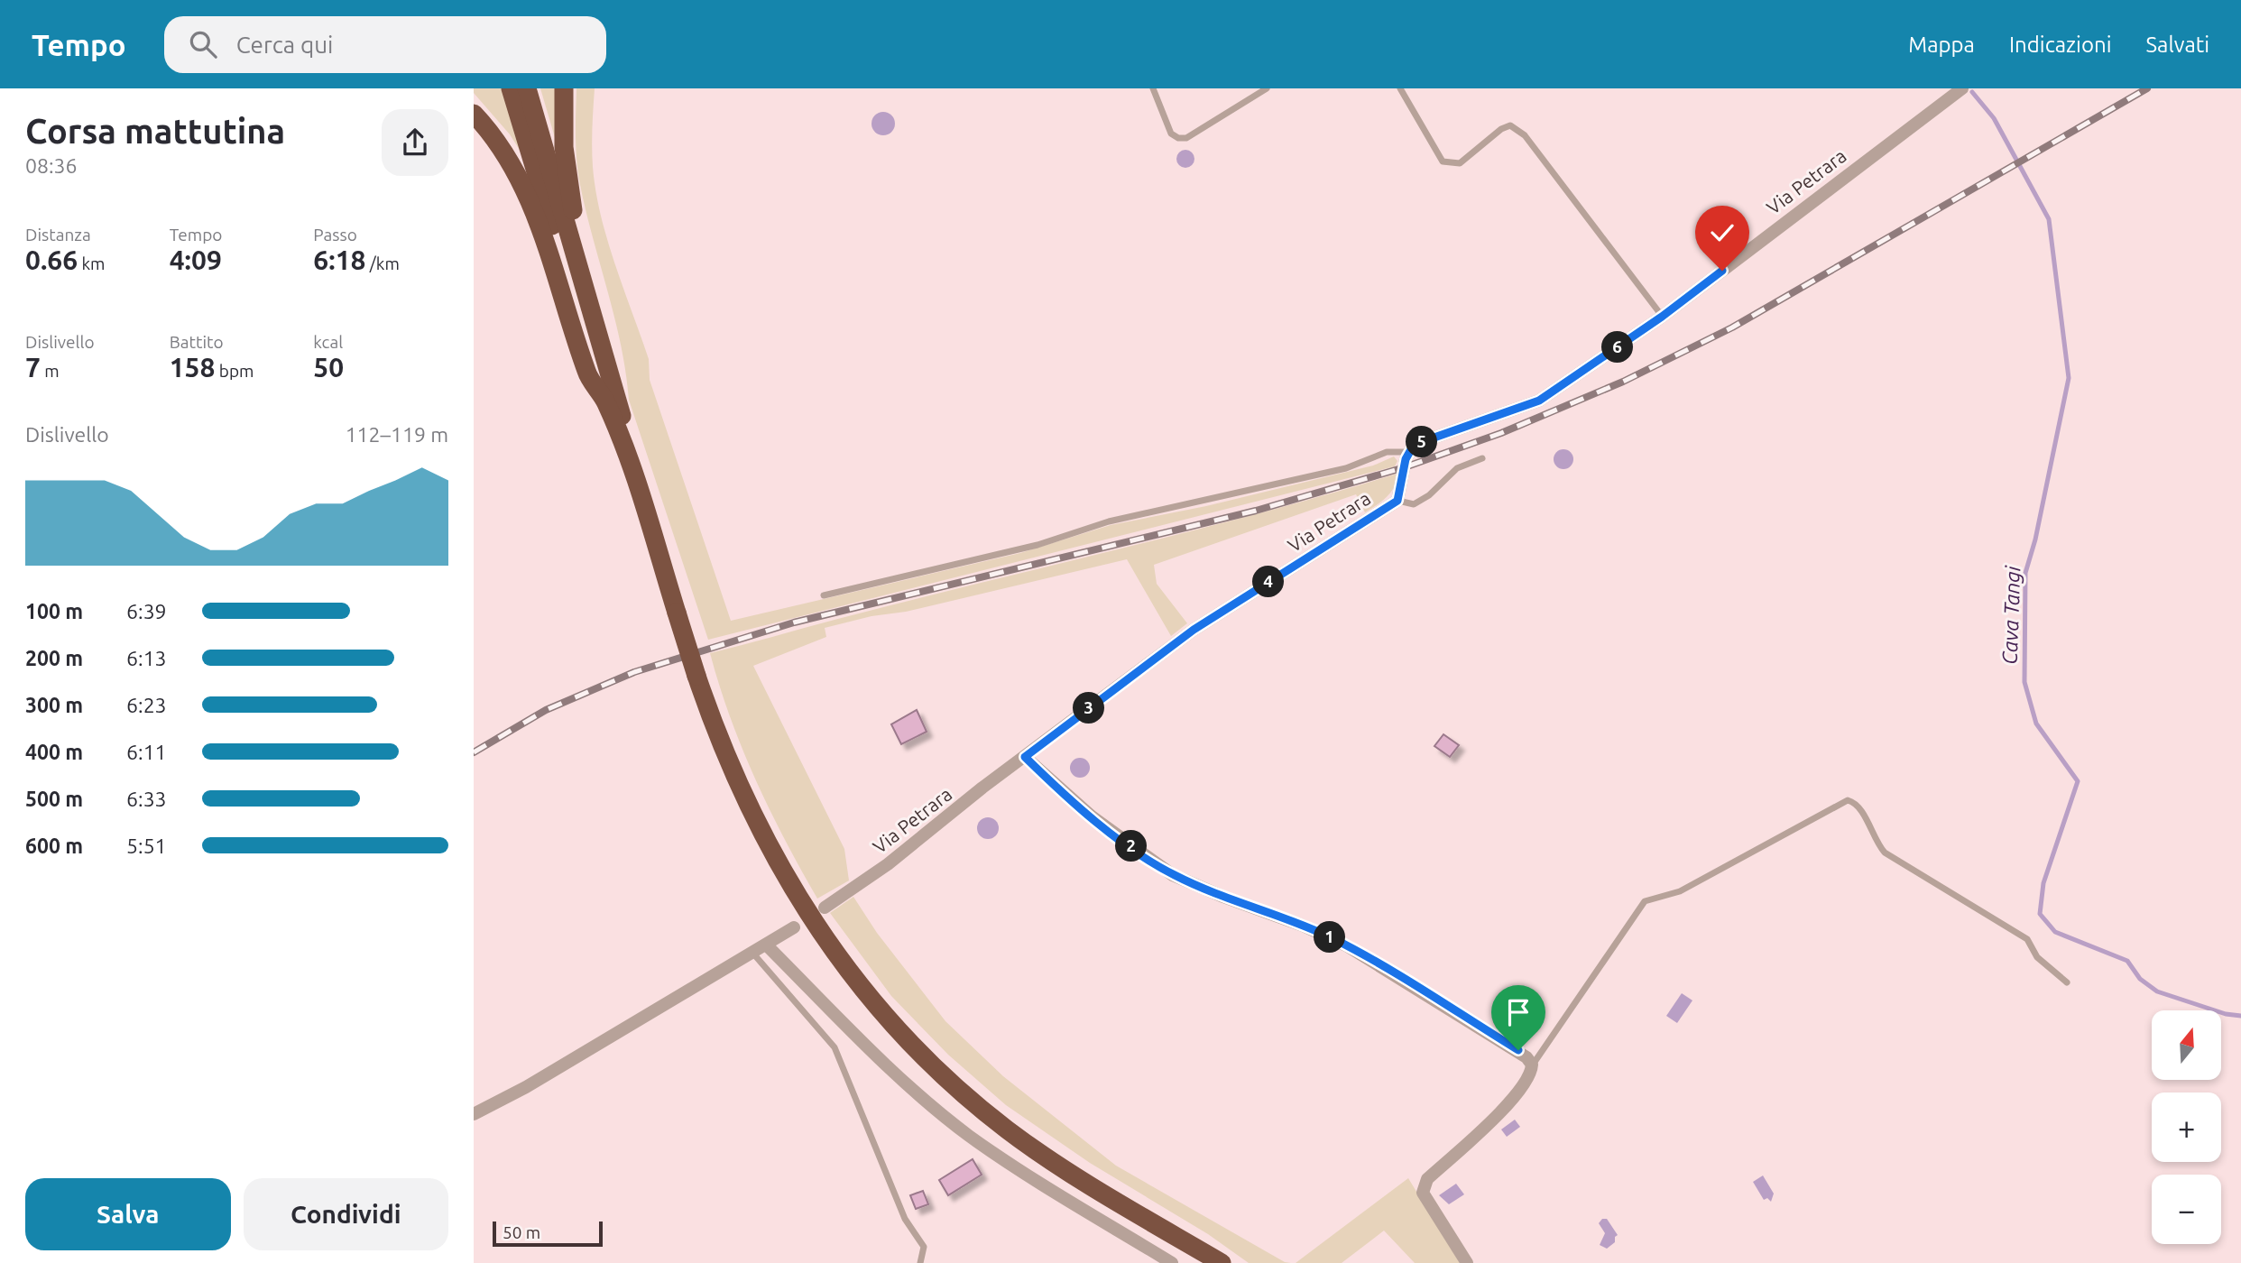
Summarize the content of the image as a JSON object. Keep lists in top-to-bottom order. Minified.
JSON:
{"streets":{"street":["Via Petrara"]},"water":["Cava Tangi"],"scale_bar":"50 m","north":"top","page":{"header":"Tempo","search":"Cerca qui","nav":["Mappa","Indicazioni","Salvati"],"heading":["Corsa mattutina","08:36"],"stats":[["Distanza","0.66 km"],["Tempo","4:09"],["Passo","6:18 /km"],["Dislivello","7 m"],["Battito","158 bpm"],["kcal","50"]],"pins":["6","5","4","3","2","1"],"chart":["Dislivello","112–119 m"],"list":[{"name":"100 m","note":"6:39"},{"name":"200 m","note":"6:13"},{"name":"300 m","note":"6:23"},{"name":"400 m","note":"6:11"},{"name":"500 m","note":"6:33"},{"name":"600 m","note":"5:51"}],"map_buttons":["+","−"],"buttons":["Salva","Condividi"],"scale":"50 m"}}
